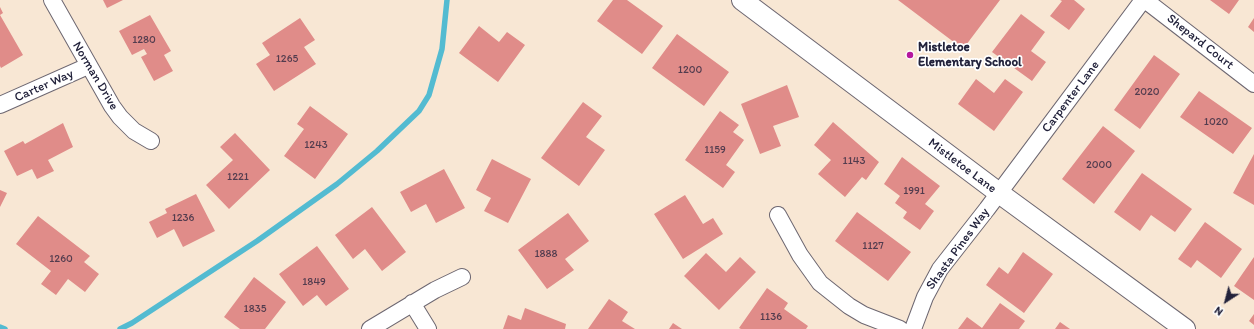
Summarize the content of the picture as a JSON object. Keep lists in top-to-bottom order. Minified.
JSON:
{"streets":{"street":["Shepard Court","Norman Drive","Carter Way","Carpenter Lane","Mistletoe Lane","Shasta Pines Way"]},"crossings":[["Shepard Court","Carpenter Lane"],["Norman Drive","Carter Way"],["Carpenter Lane","Mistletoe Lane"],["Carpenter Lane","Shasta Pines Way"],["Mistletoe Lane","Shasta Pines Way"]],"places":["Mistletoe Elementary School"],"house_numbers":["1280","1265","1200","2020","1020","1243","1159","1143","2000","1221","1991","1236","1127","1888","1260","1849","1835","1136"],"north":"bottom left"}
